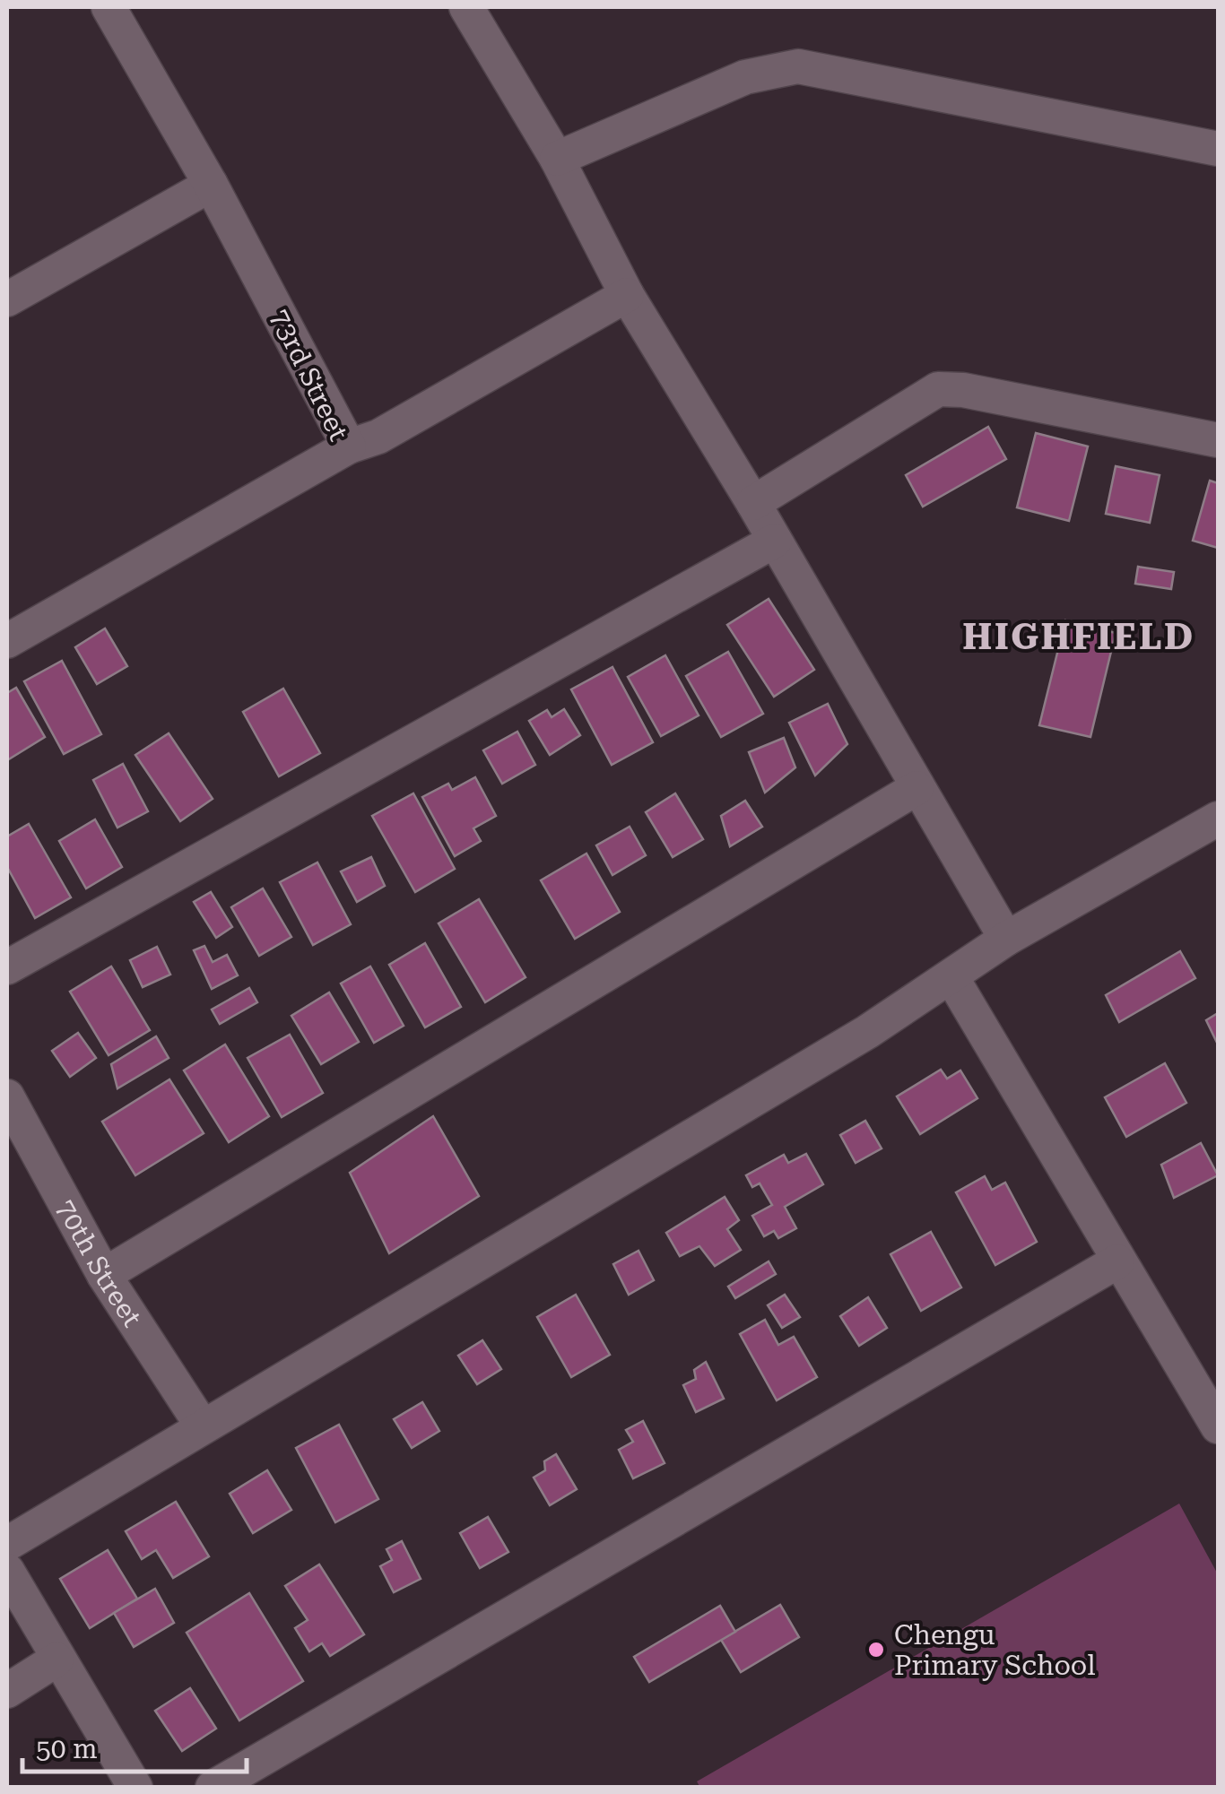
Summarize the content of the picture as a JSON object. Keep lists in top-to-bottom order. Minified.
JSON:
{"streets":{"street":["73rd Street","70th Street"]},"districts":["HIGHFIELD"],"places":["Chengu Primary School"],"scale_bar":"50 m"}
